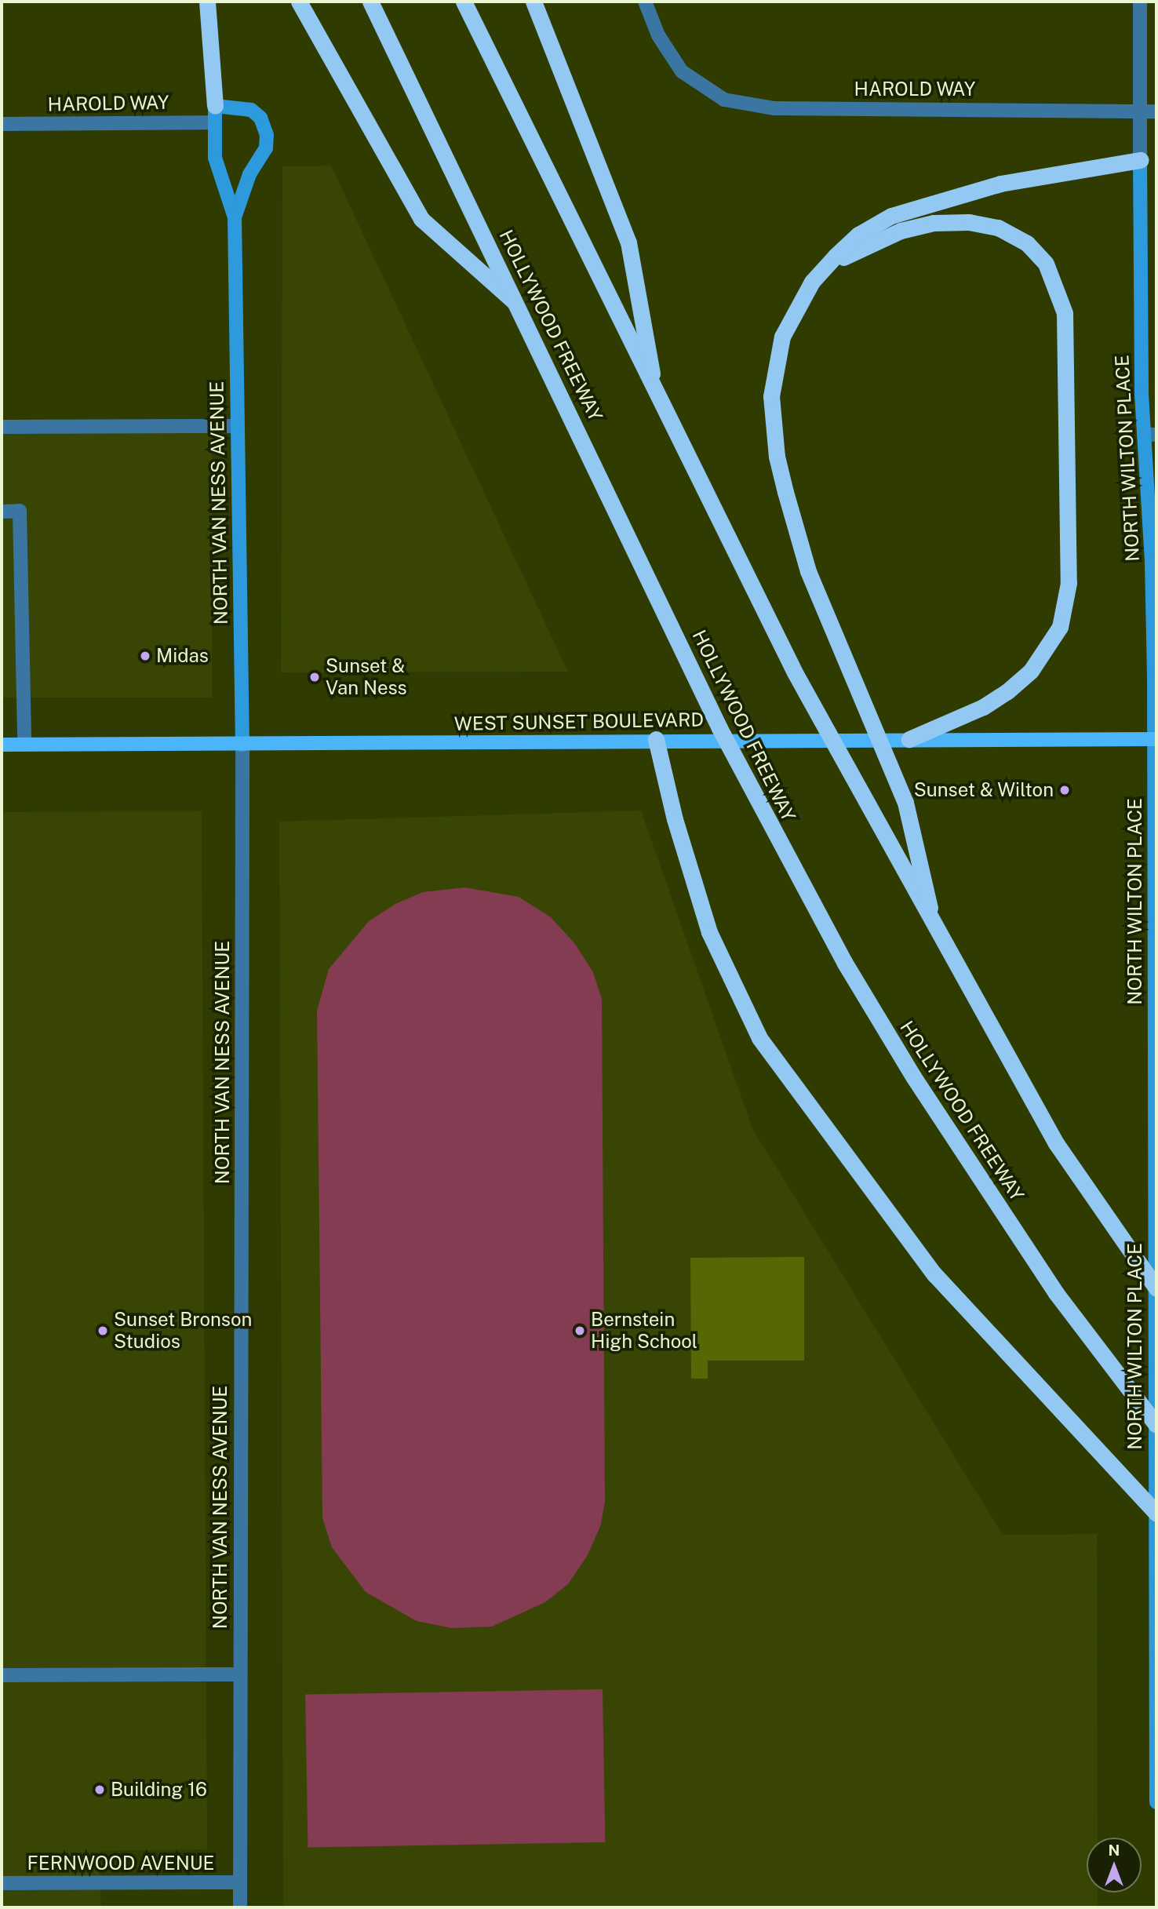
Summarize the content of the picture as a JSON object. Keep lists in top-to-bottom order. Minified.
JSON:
{"streets":{"highway":["HOLLYWOOD FREEWAY"],"main road":["NORTH WILTON PLACE","NORTH VAN NESS AVENUE","WEST SUNSET BOULEVARD"],"street":["HAROLD WAY","FERNWOOD AVENUE"]},"crossings":[["HAROLD WAY","NORTH WILTON PLACE"],["HAROLD WAY","NORTH VAN NESS AVENUE"],["NORTH WILTON PLACE","WEST SUNSET BOULEVARD"],["NORTH VAN NESS AVENUE","WEST SUNSET BOULEVARD"],["NORTH VAN NESS AVENUE","FERNWOOD AVENUE"]],"places":["Midas","Sunset & Van Ness","Sunset & Wilton","Sunset Bronson Studios","Bernstein High School","Building 16"],"north":"top"}
